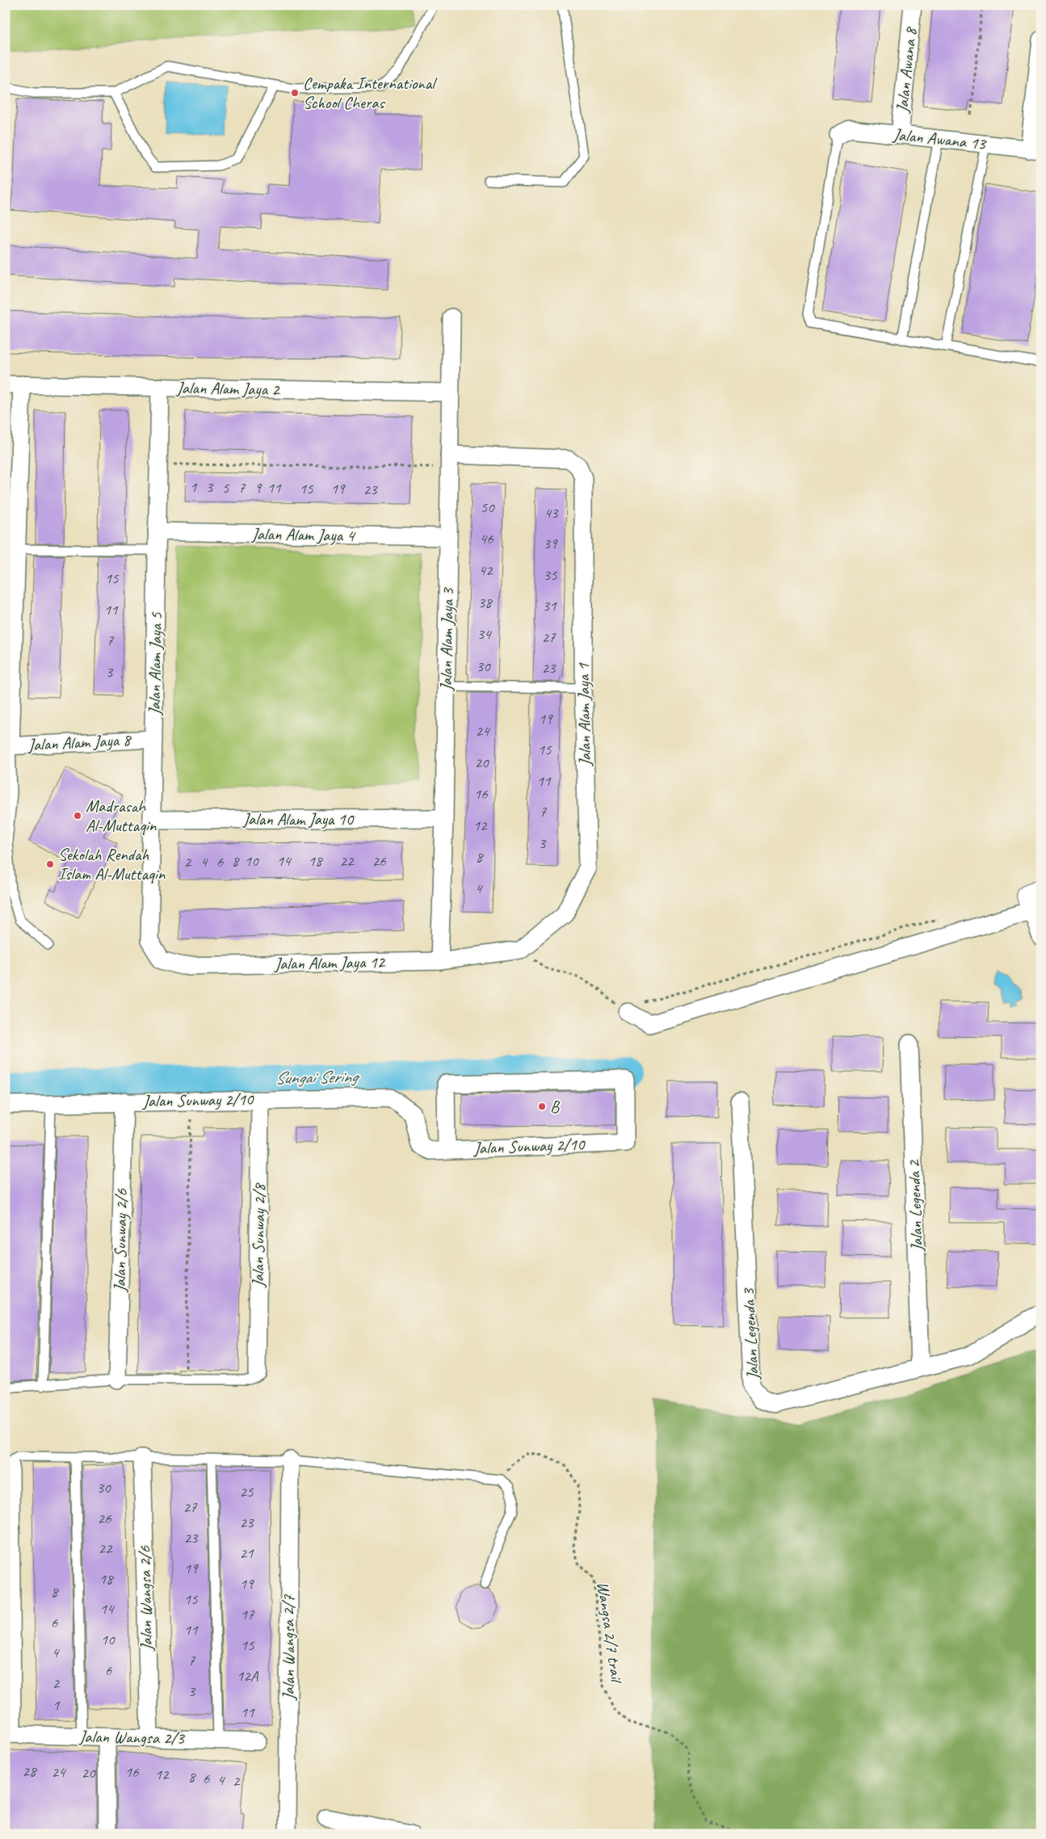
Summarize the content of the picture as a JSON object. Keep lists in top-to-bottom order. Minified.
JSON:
{"streets":{"street":["Jalan Awana 8","Jalan Awana 13","Jalan Alam Jaya 2","Jalan Alam Jaya 4","Jalan Alam Jaya 3","Jalan Alam Jaya 5","Jalan Alam Jaya 1","Jalan Alam Jaya 8","Jalan Alam Jaya 10","Jalan Alam Jaya 12","Jalan Sunway 2/10","Jalan Legenda 2","Jalan Sunway 2/8","Jalan Sunway 2/6","Jalan Legenda 3","Jalan Wangsa 2/6","Jalan Wangsa 2/7","Jalan Wangsa 2/3"],"path":["Wangsa 2/7 trail"]},"crossings":[["Jalan Awana 8","Jalan Awana 13"],["Jalan Alam Jaya 2","Jalan Alam Jaya 3"],["Jalan Alam Jaya 2","Jalan Alam Jaya 5"],["Jalan Alam Jaya 4","Jalan Alam Jaya 3"],["Jalan Alam Jaya 4","Jalan Alam Jaya 5"],["Jalan Alam Jaya 3","Jalan Alam Jaya 1"],["Jalan Alam Jaya 3","Jalan Alam Jaya 10"],["Jalan Alam Jaya 3","Jalan Alam Jaya 12"],["Jalan Alam Jaya 5","Jalan Alam Jaya 8"],["Jalan Alam Jaya 5","Jalan Alam Jaya 10"],["Jalan Alam Jaya 5","Jalan Alam Jaya 12"],["Jalan Alam Jaya 1","Jalan Alam Jaya 12"],["Jalan Sunway 2/10","Jalan Sunway 2/8"],["Jalan Sunway 2/10","Jalan Sunway 2/6"],["Jalan Legenda 2","Jalan Legenda 3"],["Jalan Wangsa 2/6","Jalan Wangsa 2/3"]],"water":["Sungai Sering"],"places":["Cempaka International School Cheras","Madrasah Al-Muttaqin","Sekolah Rendah Islam Al-Muttaqin","B"],"house_numbers":["1","3","5","7","9","11","15","19","23","50","43","46","39","42","35","15","38","31","11","34","27","7","30","23","3","19","24","15","20","11","16","7","12","3","8","8","10","14","18","22","26","2","4","6","4","30","25","27","26","23","23","22","21","19","18","19","8","15","14","17","6","11","10","15","4","7","6","12A","2","3","1","11","28","24","16","20","12","8","6","4","2"]}
